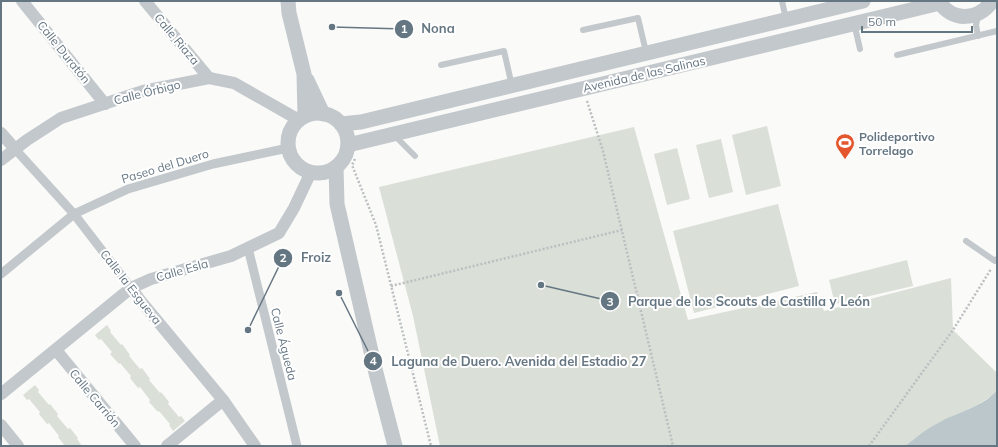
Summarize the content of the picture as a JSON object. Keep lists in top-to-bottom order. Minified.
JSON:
{"streets":{"street":["Calle Riaza","Calle Duratón","Avenida de las Salinas","Calle Órbigo","Paseo del Duero","Calle Esla","Calle la Esgueva","Calle Águeda","Calle Carrión"]},"crossings":[["Calle Riaza","Calle Órbigo"],["Calle Duratón","Calle Órbigo"],["Avenida de las Salinas","Calle Órbigo"],["Avenida de las Salinas","Paseo del Duero"],["Avenida de las Salinas","Calle Esla"],["Calle Órbigo","Paseo del Duero"],["Calle Órbigo","Calle Esla"],["Calle Órbigo","Calle la Esgueva"],["Paseo del Duero","Calle Esla"],["Paseo del Duero","Calle la Esgueva"],["Calle Esla","Calle la Esgueva"],["Calle Esla","Calle Águeda"],["Calle Esla","Calle Carrión"]],"places":{"other":["Nona","Parque de los Scouts de Castilla y León","Laguna de Duero. Avenida del Estadio 27","Froiz"],"sports":["Polideportivo Torrelago"]},"scale_bar":"50 m"}
